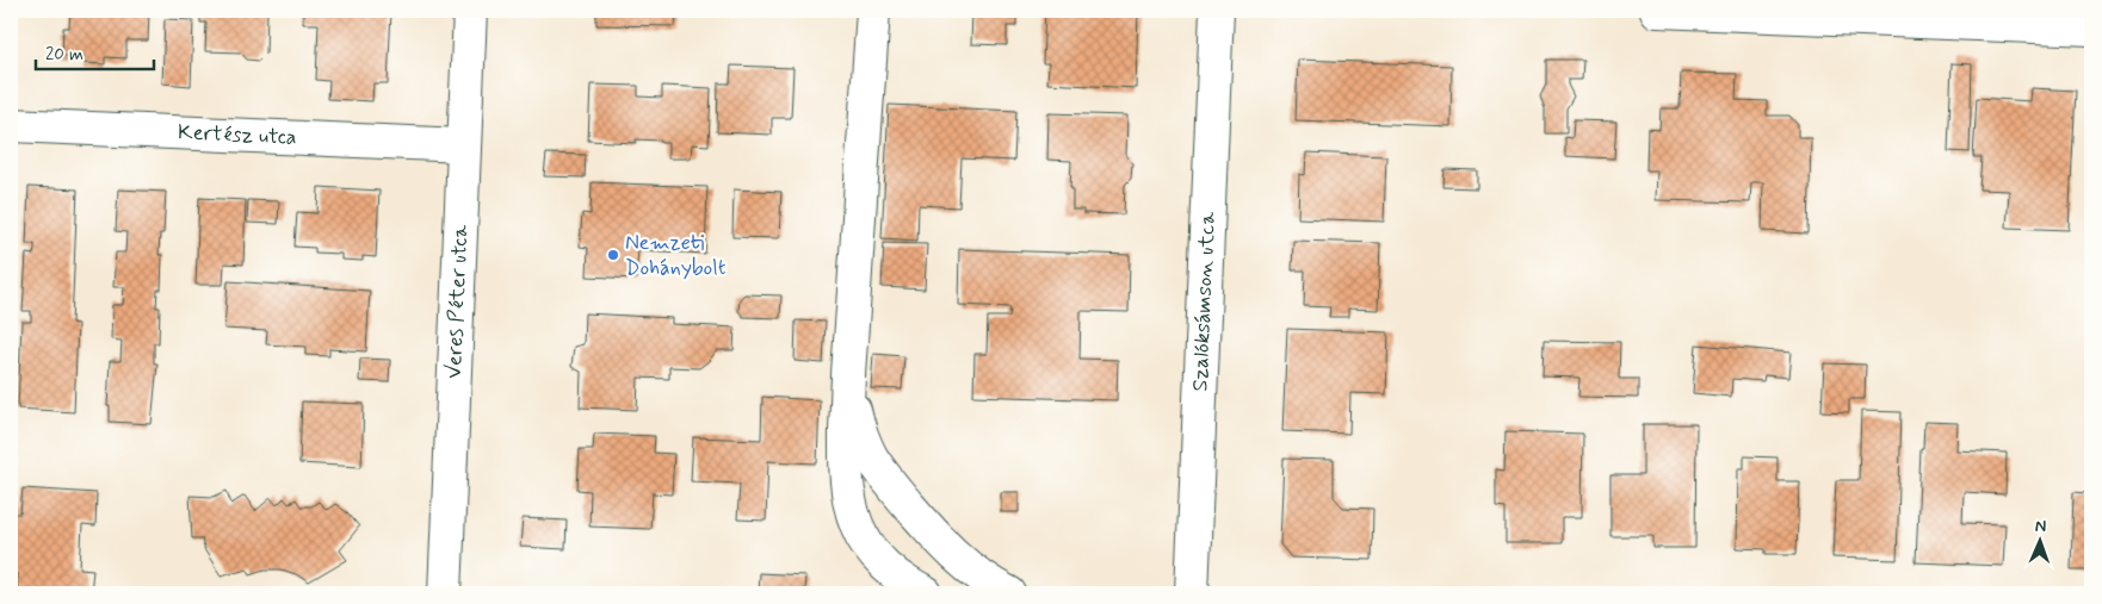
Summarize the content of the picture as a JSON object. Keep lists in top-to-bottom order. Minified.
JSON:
{"streets":{"street":["Kertész utca","Veres Péter utca","Szalóksámson utca"]},"crossings":[["Kertész utca","Veres Péter utca"]],"places":["Nemzeti Dohánybolt"],"scale_bar":"20 m","north":"top"}
